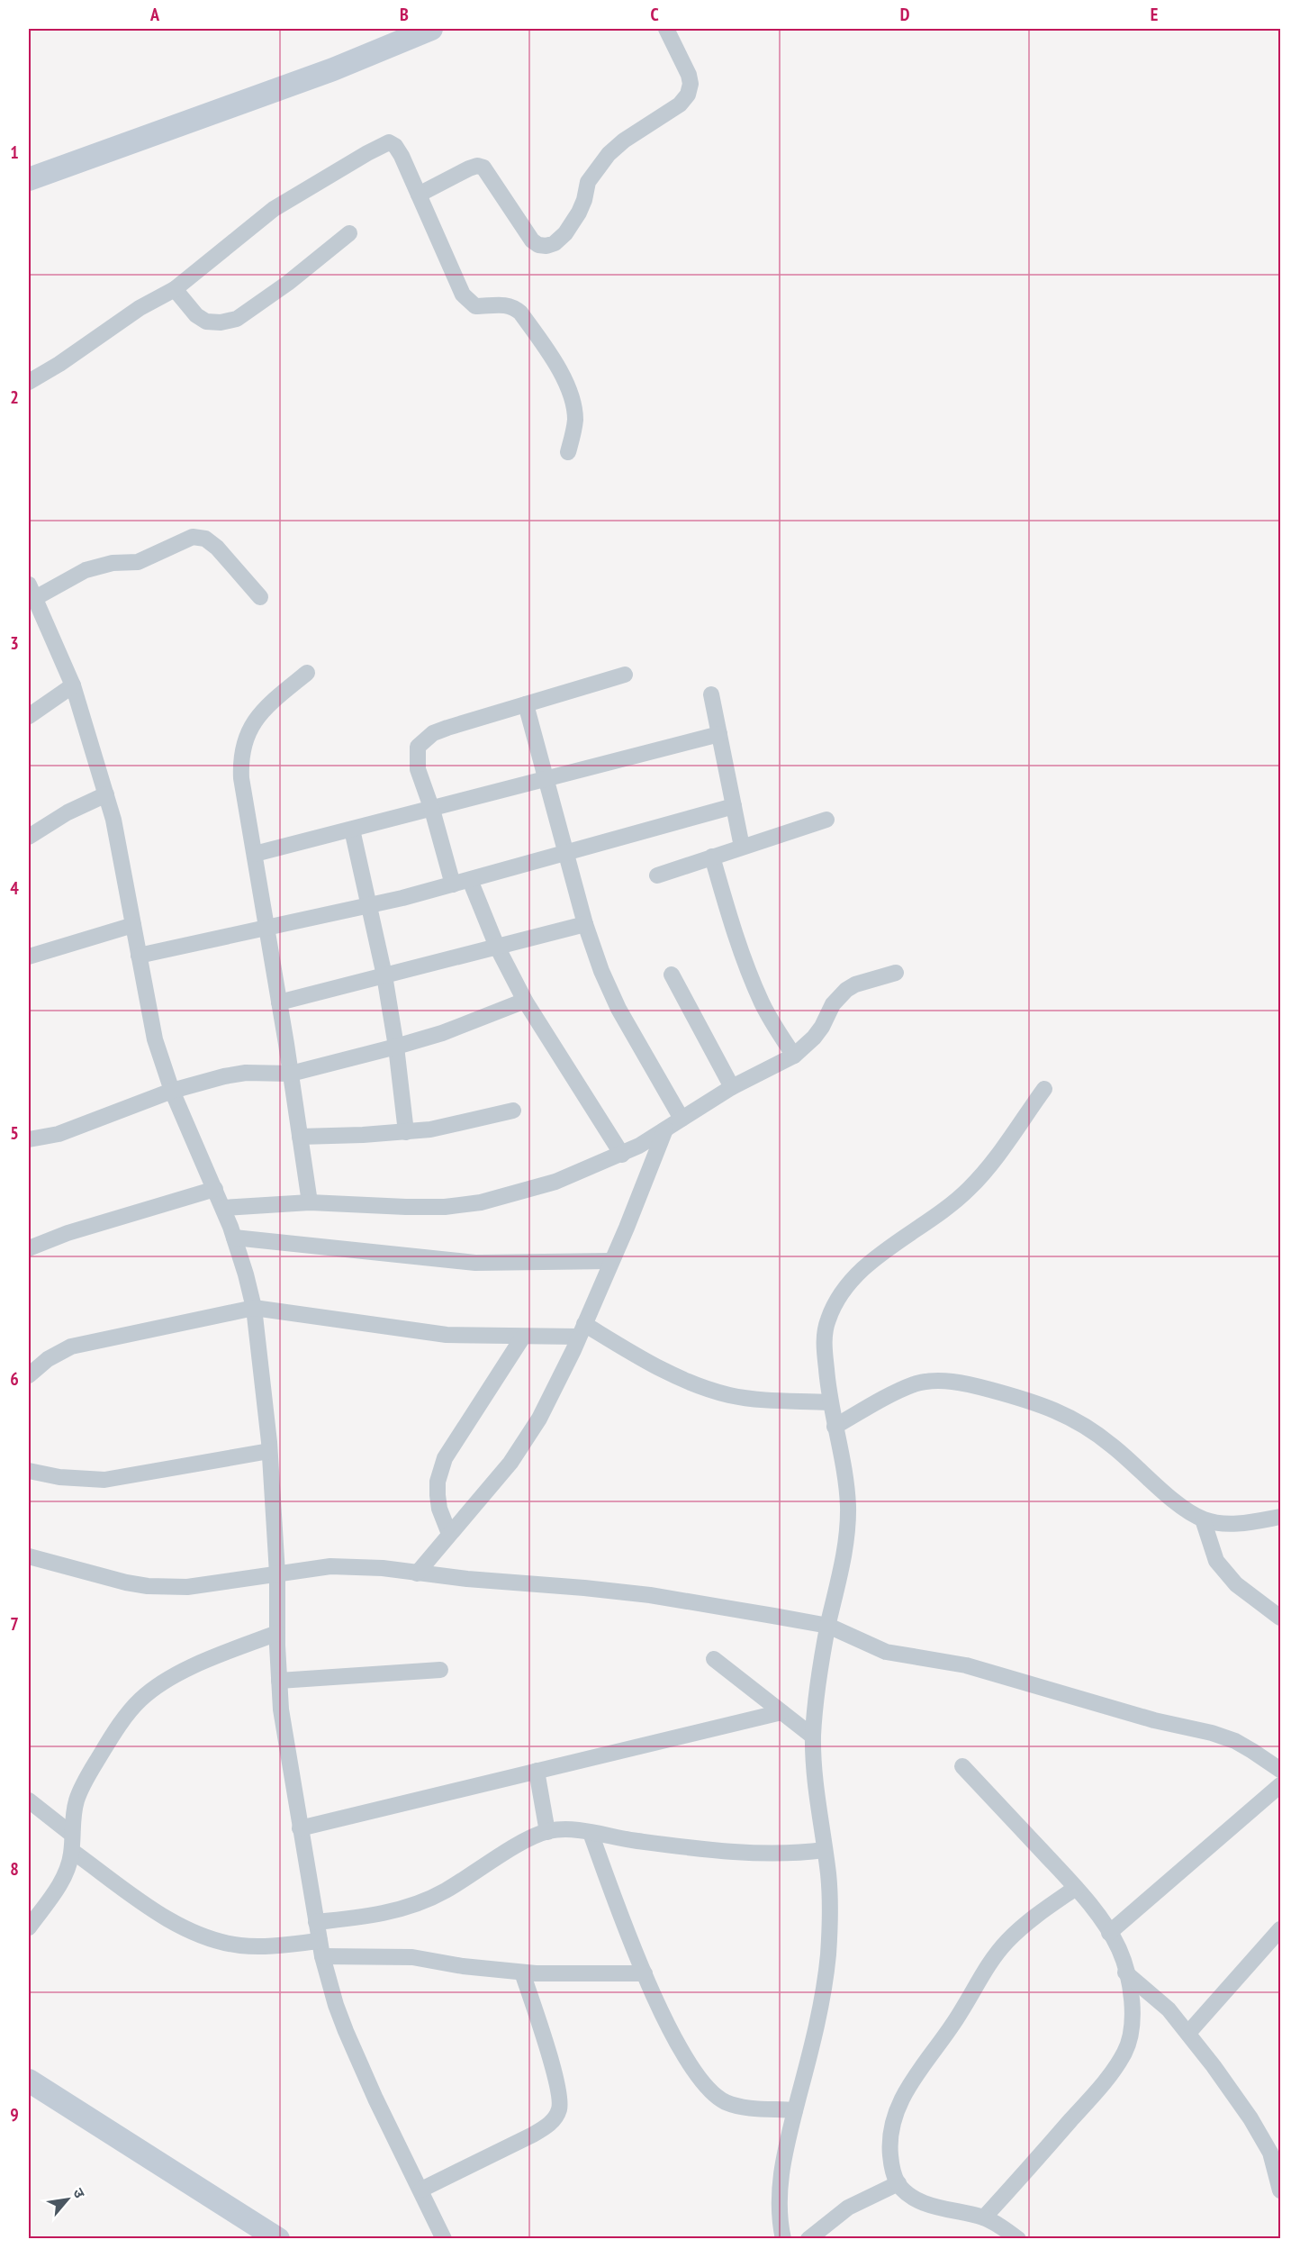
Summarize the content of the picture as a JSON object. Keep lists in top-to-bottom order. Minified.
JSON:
{"north":"top right","grid":{"columns":["A","B","C","D","E"],"rows":["1","2","3","4","5","6","7","8","9"]}}
